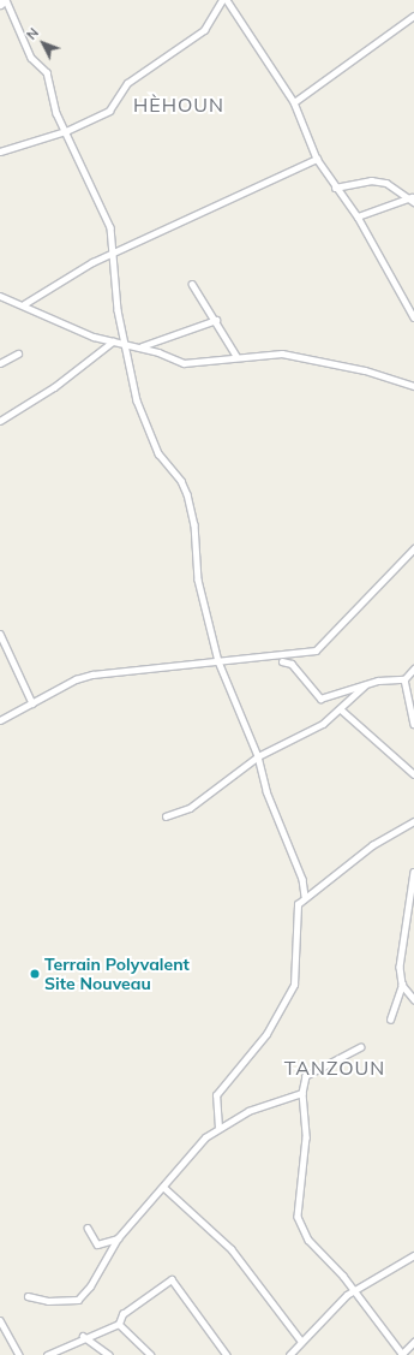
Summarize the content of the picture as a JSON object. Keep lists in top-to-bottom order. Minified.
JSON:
{"districts":["HÈHOUN","TANZOUN"],"places":["Terrain Polyvalent Site Nouveau"],"north":"top left"}
